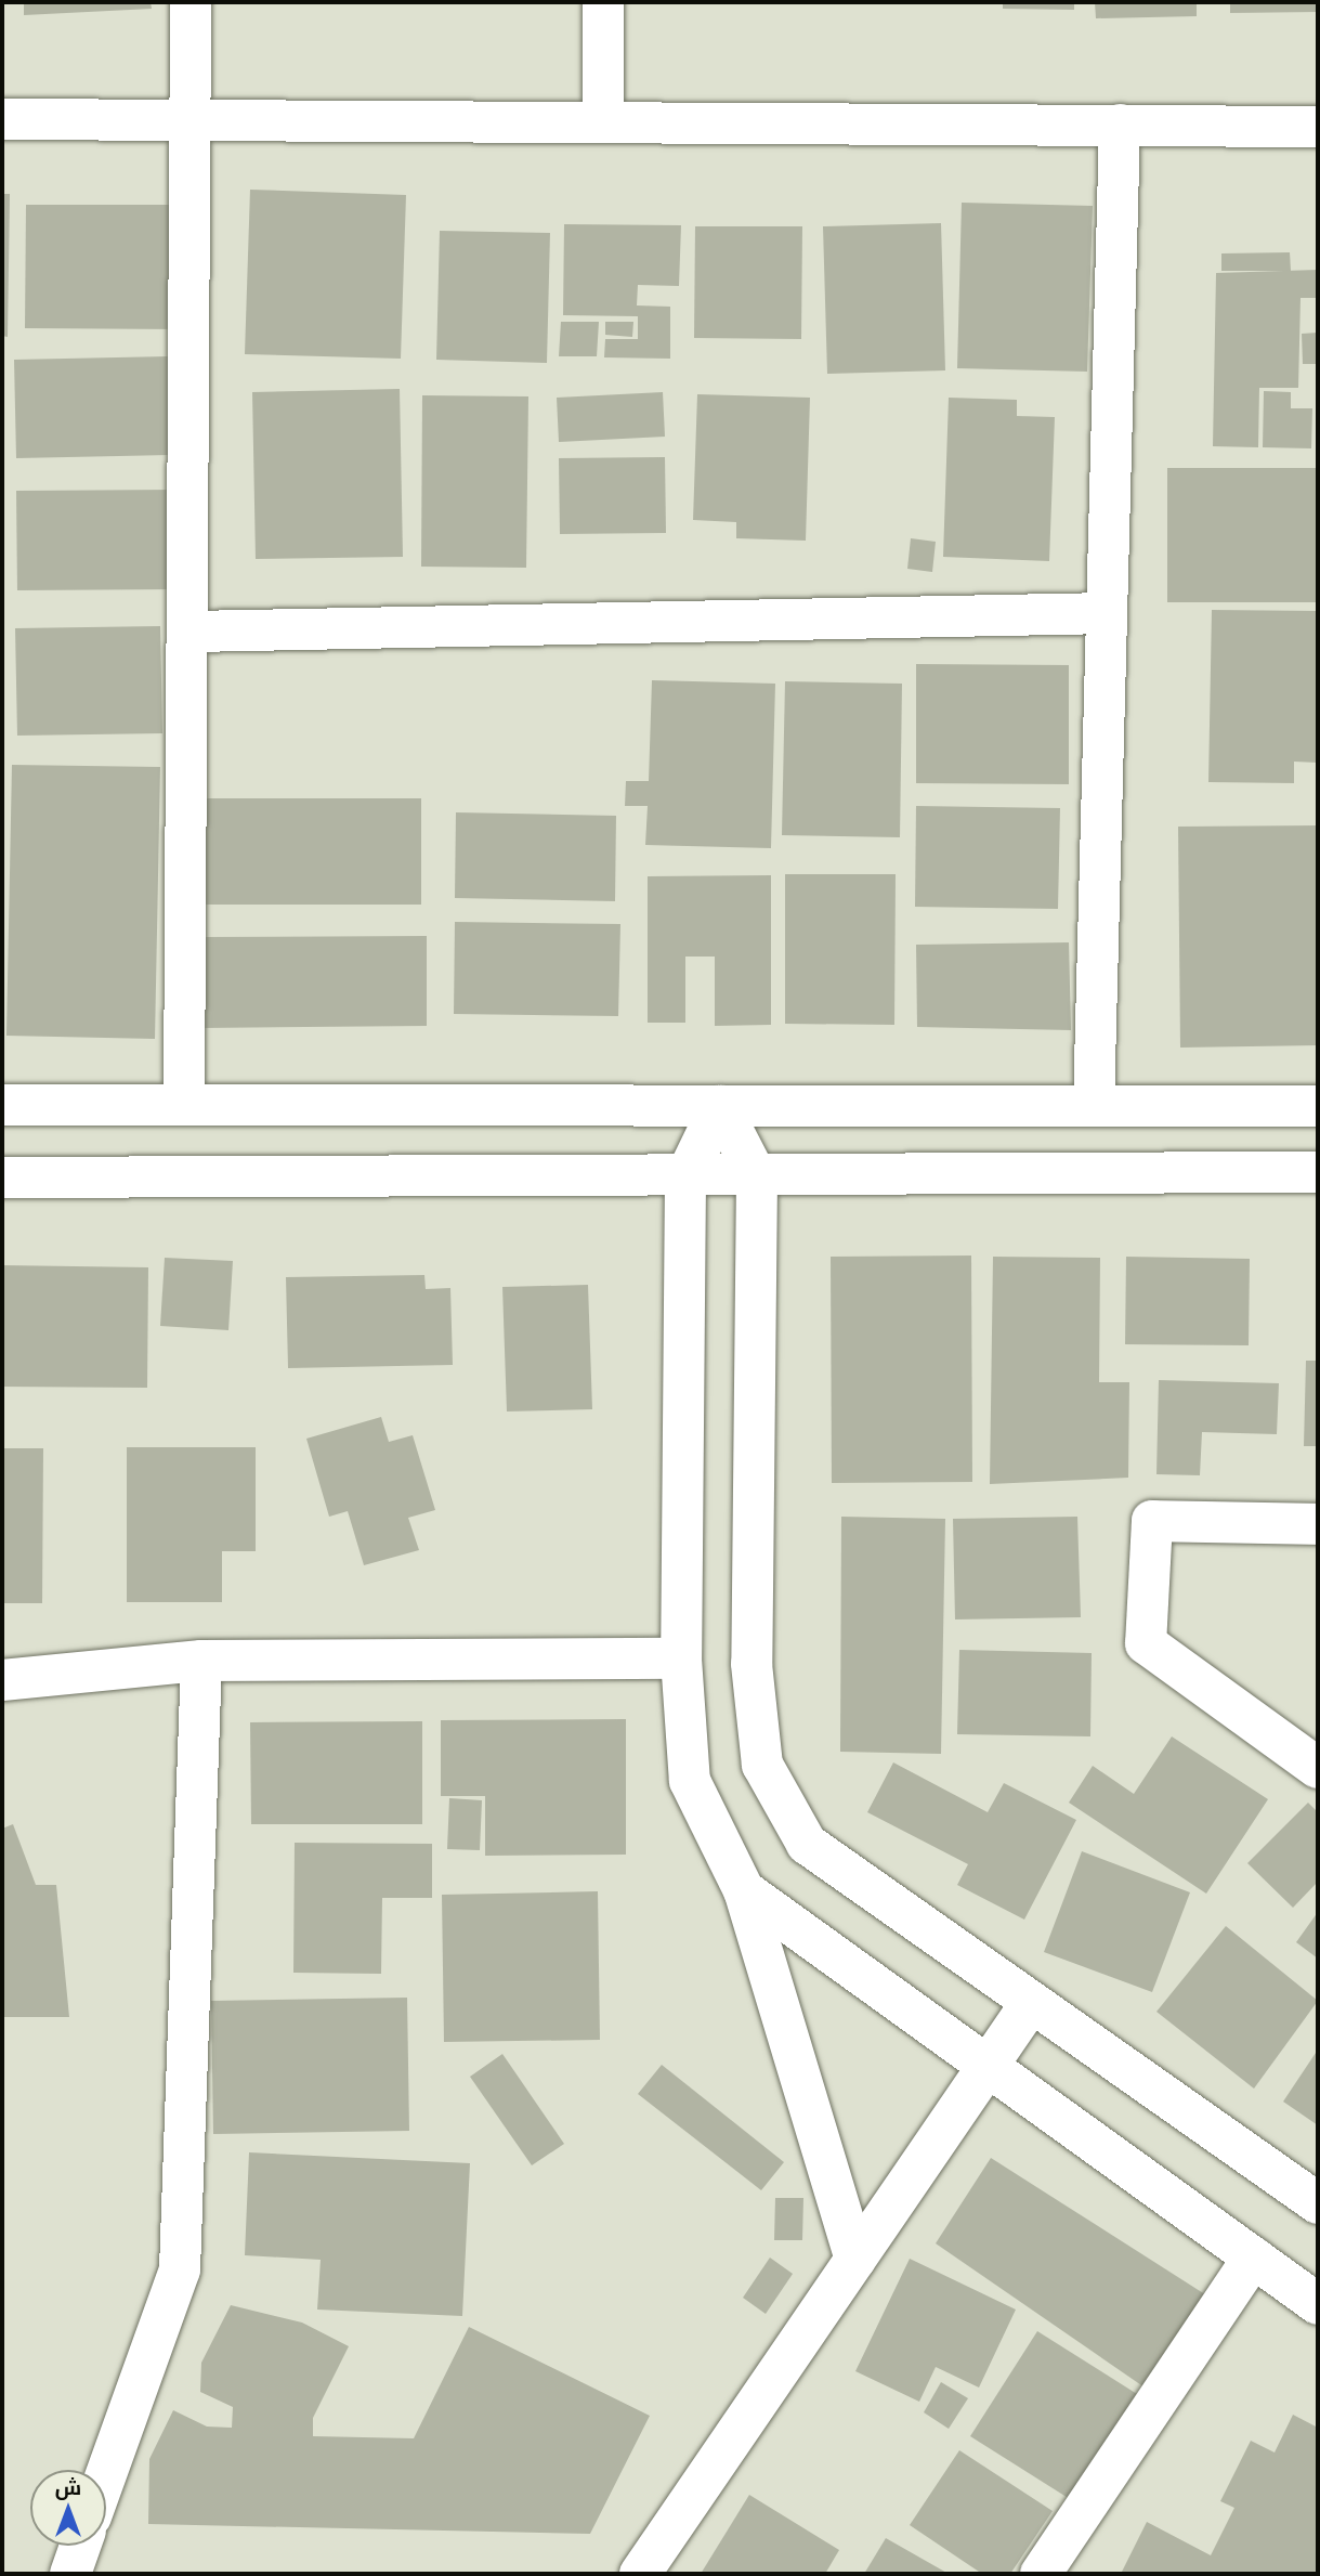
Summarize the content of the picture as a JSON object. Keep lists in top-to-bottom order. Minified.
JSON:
{"north":"top"}
